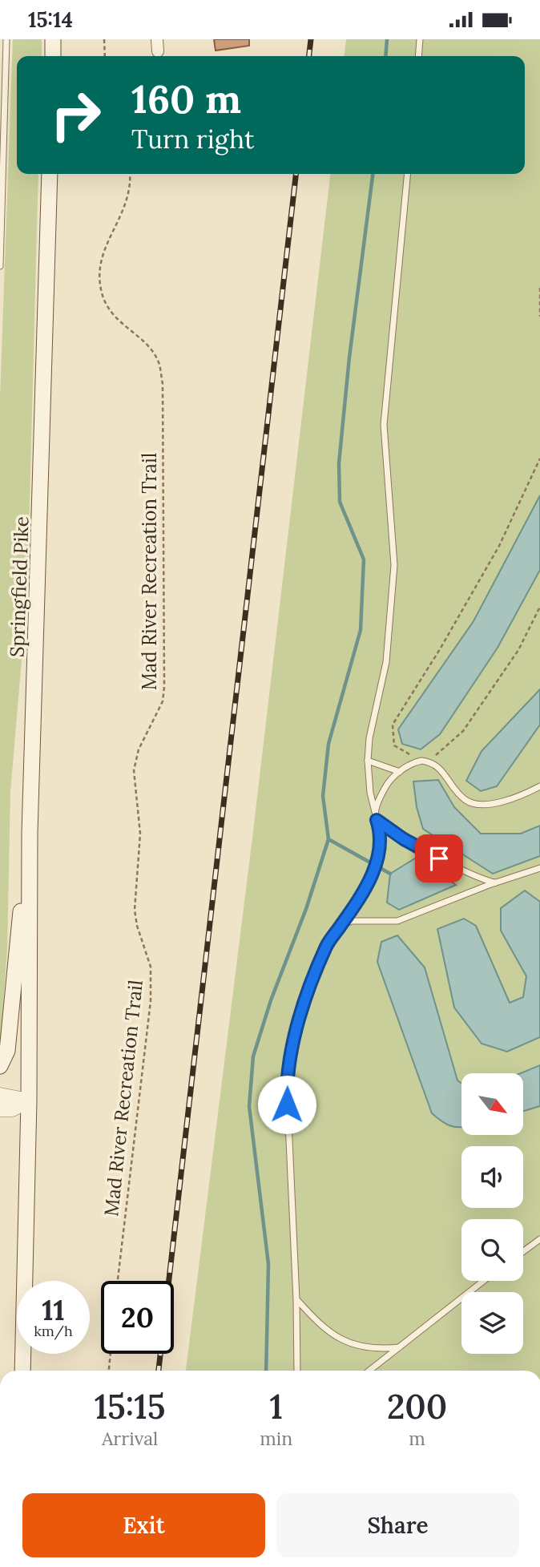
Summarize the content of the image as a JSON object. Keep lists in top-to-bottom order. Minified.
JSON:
{"streets":{"main road":["Springfield Pike"],"path":["Mad River Recreation Trail"]},"north":"bottom right","page":{"status":"15:14","turn":["160 m","Turn right"],"speed":"11 km/h","limit":"20","eta":["15:15","Arrival","1","min","200","m"],"buttons":["Exit","Share"]}}
